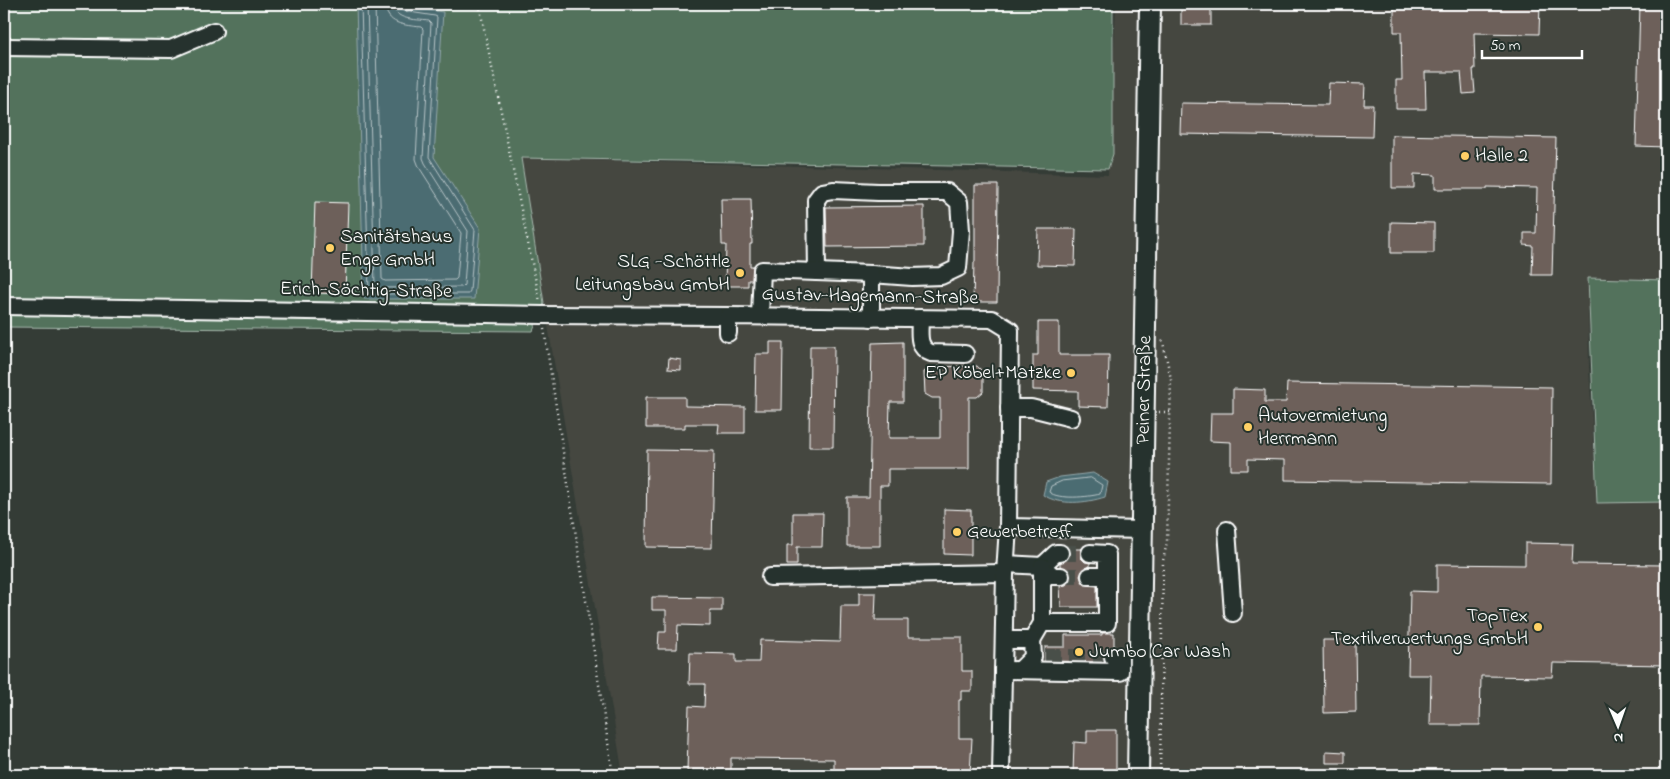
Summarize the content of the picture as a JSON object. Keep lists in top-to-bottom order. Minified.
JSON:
{"streets":{"main road":["Peiner Straße"],"street":["Erich-Söchtig-Straße","Gustav-Hagemann-Straße"]},"crossings":[["Erich-Söchtig-Straße","Gustav-Hagemann-Straße"]],"places":["Halle 2","Sanitätshaus Enge GmbH","SLG -Schöttle Leitungsbau GmbH","EP Köbel+Matzke","Autovermietung Herrmann","Gewerbetreff","TopTex Textilverwertungs GmbH","Jumbo Car Wash"],"scale_bar":"50 m","north":"bottom"}
